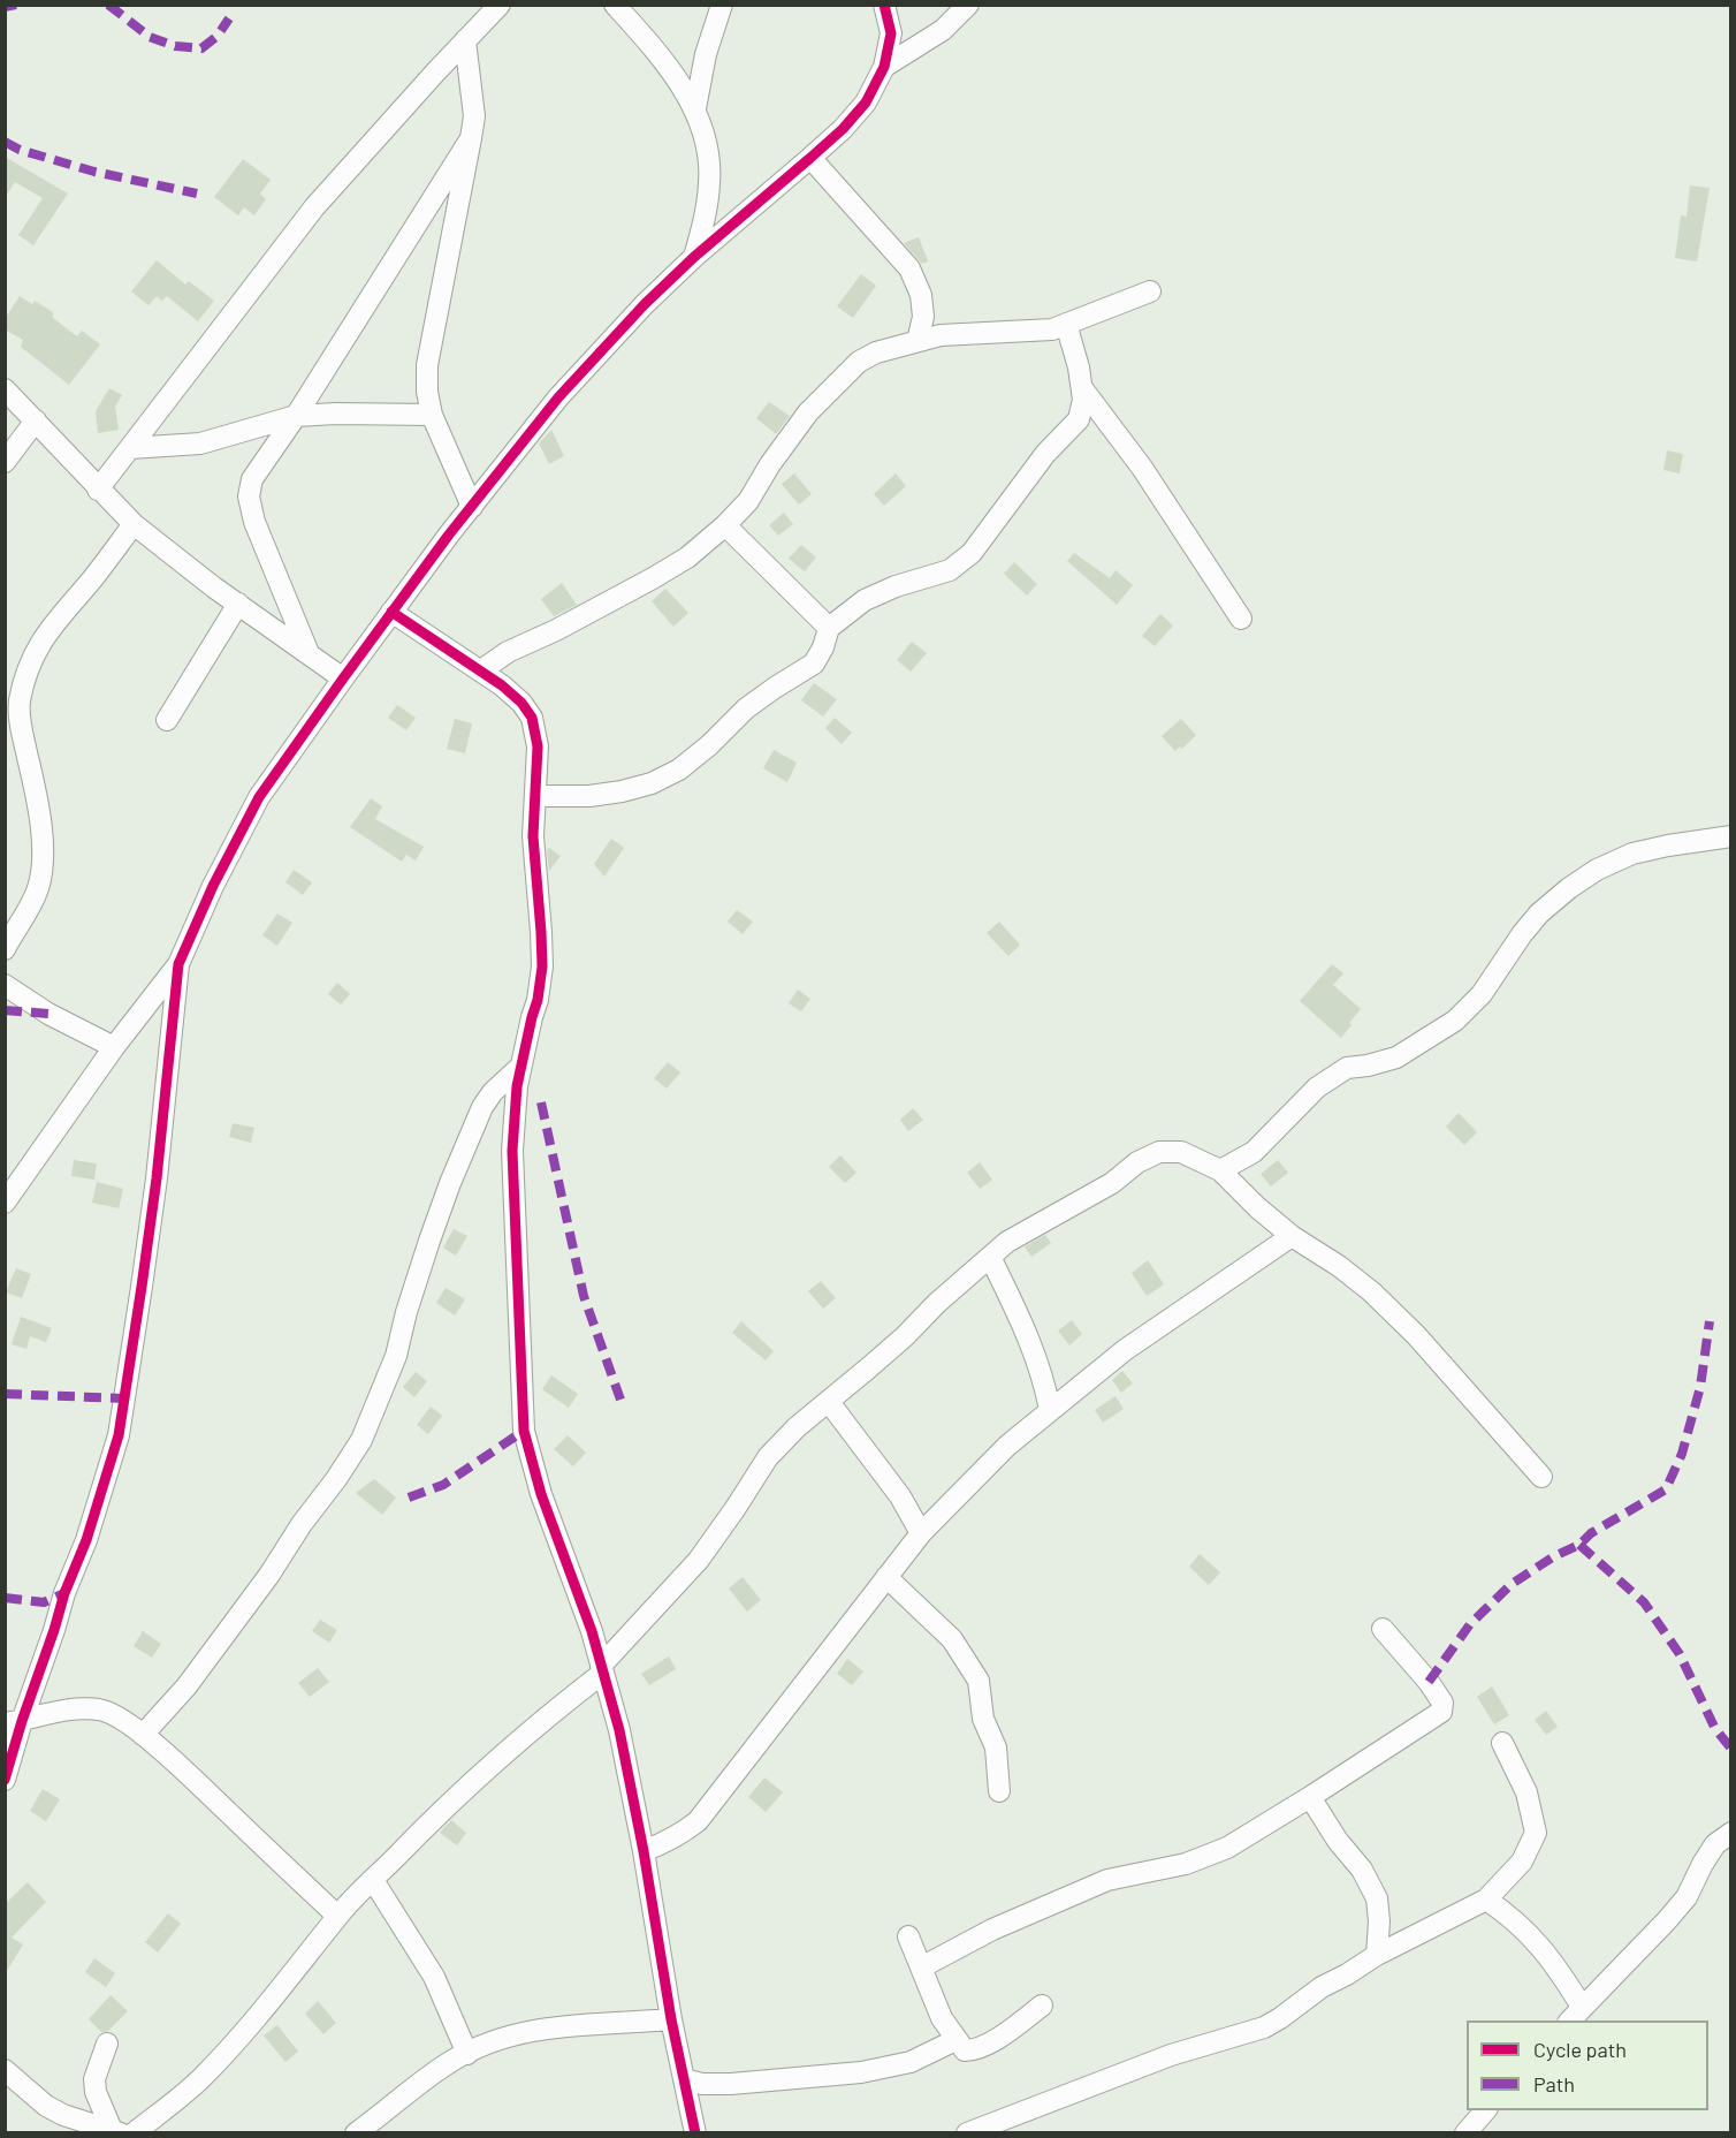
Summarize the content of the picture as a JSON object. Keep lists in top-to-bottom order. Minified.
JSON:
{"legend":["Cycle path","Path"]}
